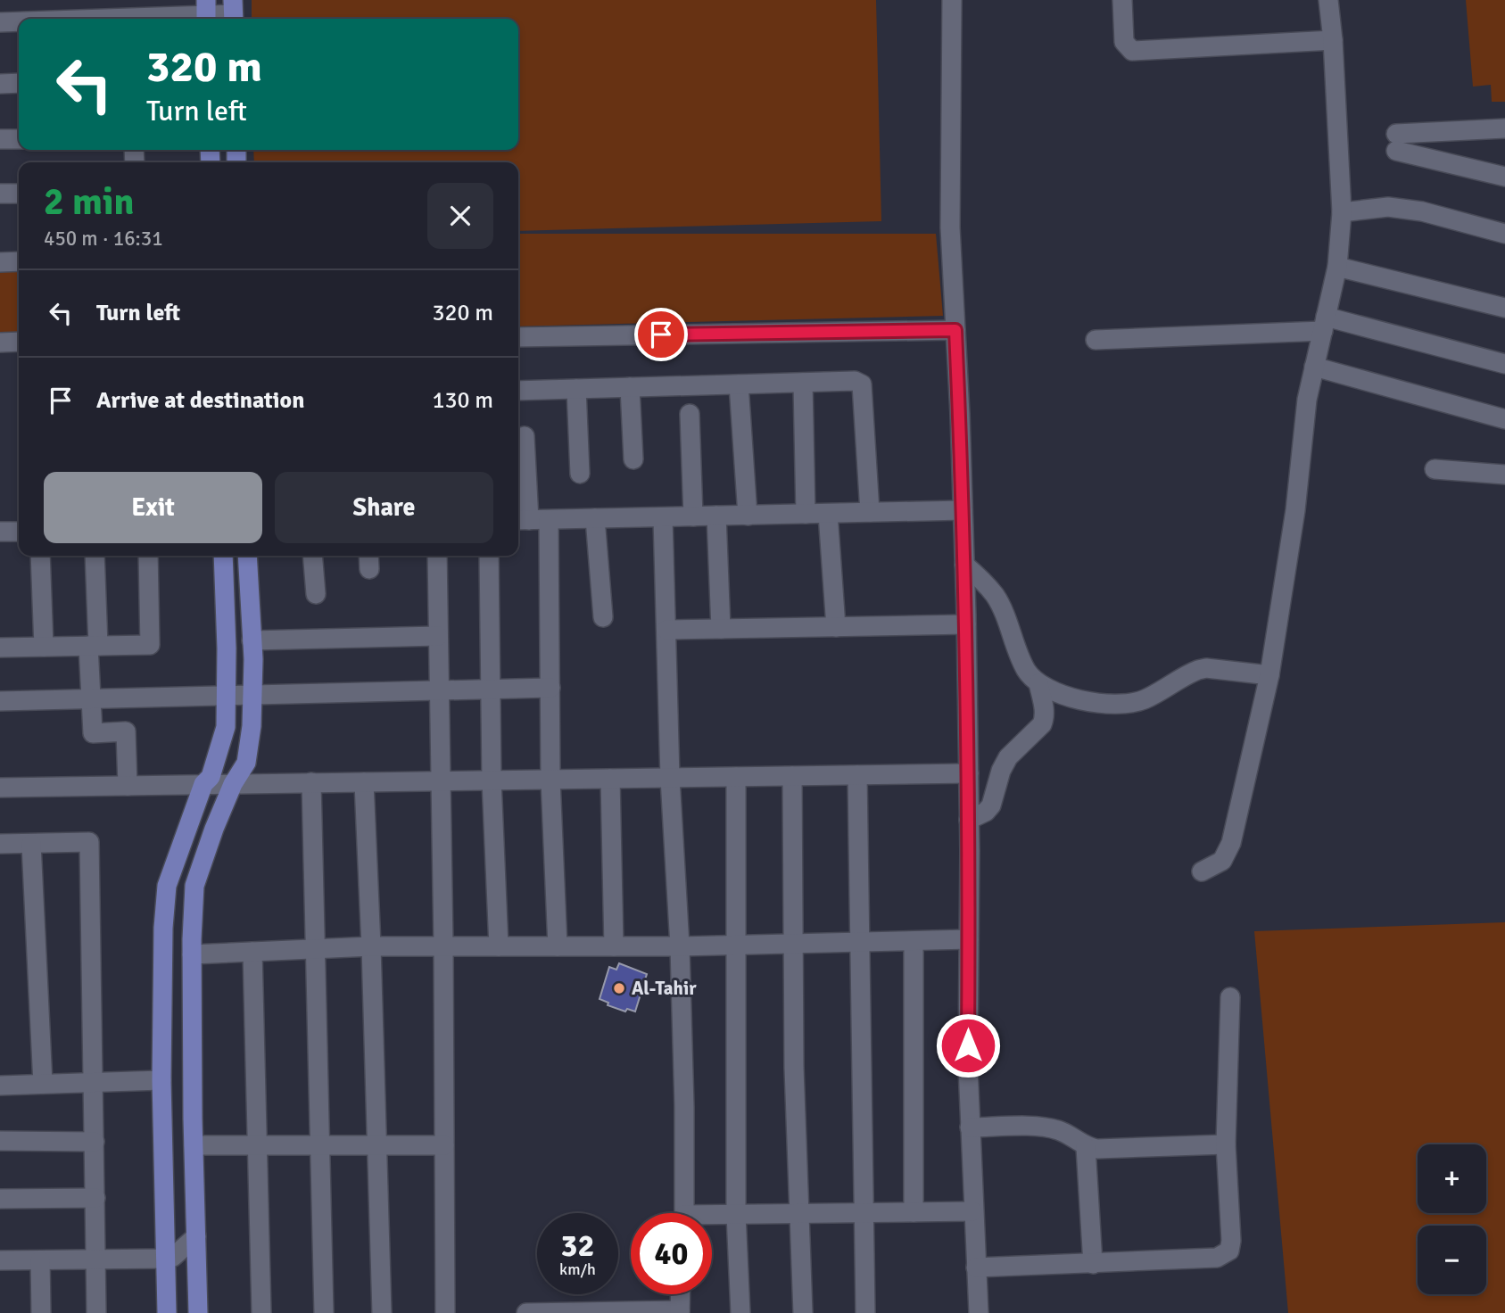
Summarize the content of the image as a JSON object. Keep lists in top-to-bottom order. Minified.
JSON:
{"places":["Al-Tahir"],"page":{"turn":["320 m","Turn left"],"heading":["2 min","450 m · 16:31"],"list":[{"name":"Turn left","value":"320 m"},{"name":"Arrive at destination","value":"130 m"}],"buttons":["Exit","Share"],"map_buttons":["+","−"],"speed":"32 km/h","limit":"40"}}
